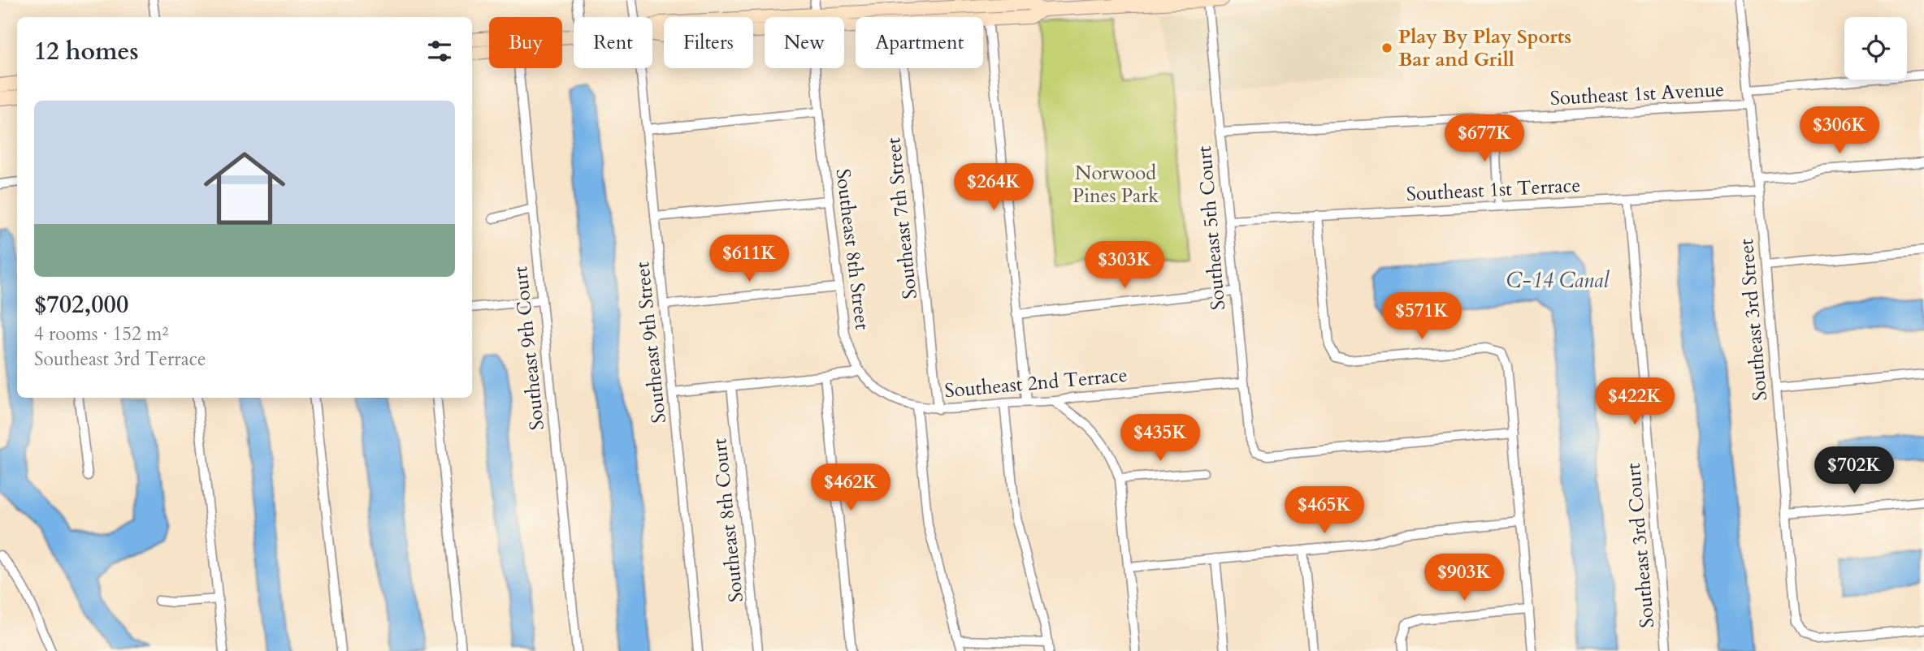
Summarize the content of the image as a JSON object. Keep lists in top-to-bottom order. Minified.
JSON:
{"streets":{"street":["Southeast 1st Avenue","Southeast 1st Terrace","Southeast 7th Street","Southeast 5th Court","Southeast 8th Street","Southeast 3rd Street","Southeast 9th Street","Southeast 9th Court","Southeast 2nd Terrace","Southeast 8th Court","Southeast 3rd Court"]},"crossings":[["Southeast 1st Avenue","Southeast 5th Court"],["Southeast 1st Avenue","Southeast 3rd Street"],["Southeast 1st Terrace","Southeast 5th Court"],["Southeast 1st Terrace","Southeast 3rd Street"],["Southeast 1st Terrace","Southeast 3rd Court"],["Southeast 7th Street","Southeast 2nd Terrace"],["Southeast 5th Court","Southeast 2nd Terrace"],["Southeast 8th Street","Southeast 2nd Terrace"]],"water":["C-14 Canal"],"parks":["Norwood Pines Park"],"places":["Play By Play Sports Bar and Grill"],"page":{"chip":["Buy","Rent","Filters","New","Apartment"],"heading":"12 homes","list":[{"name":"$702,000","note":"4 rooms · 152 m² · Southeast 3rd Terrace"}],"price":["$306K","$677K","$264K","$611K","$303K","$571K","$422K","$435K","$702K","$462K","$465K","$903K"]}}
